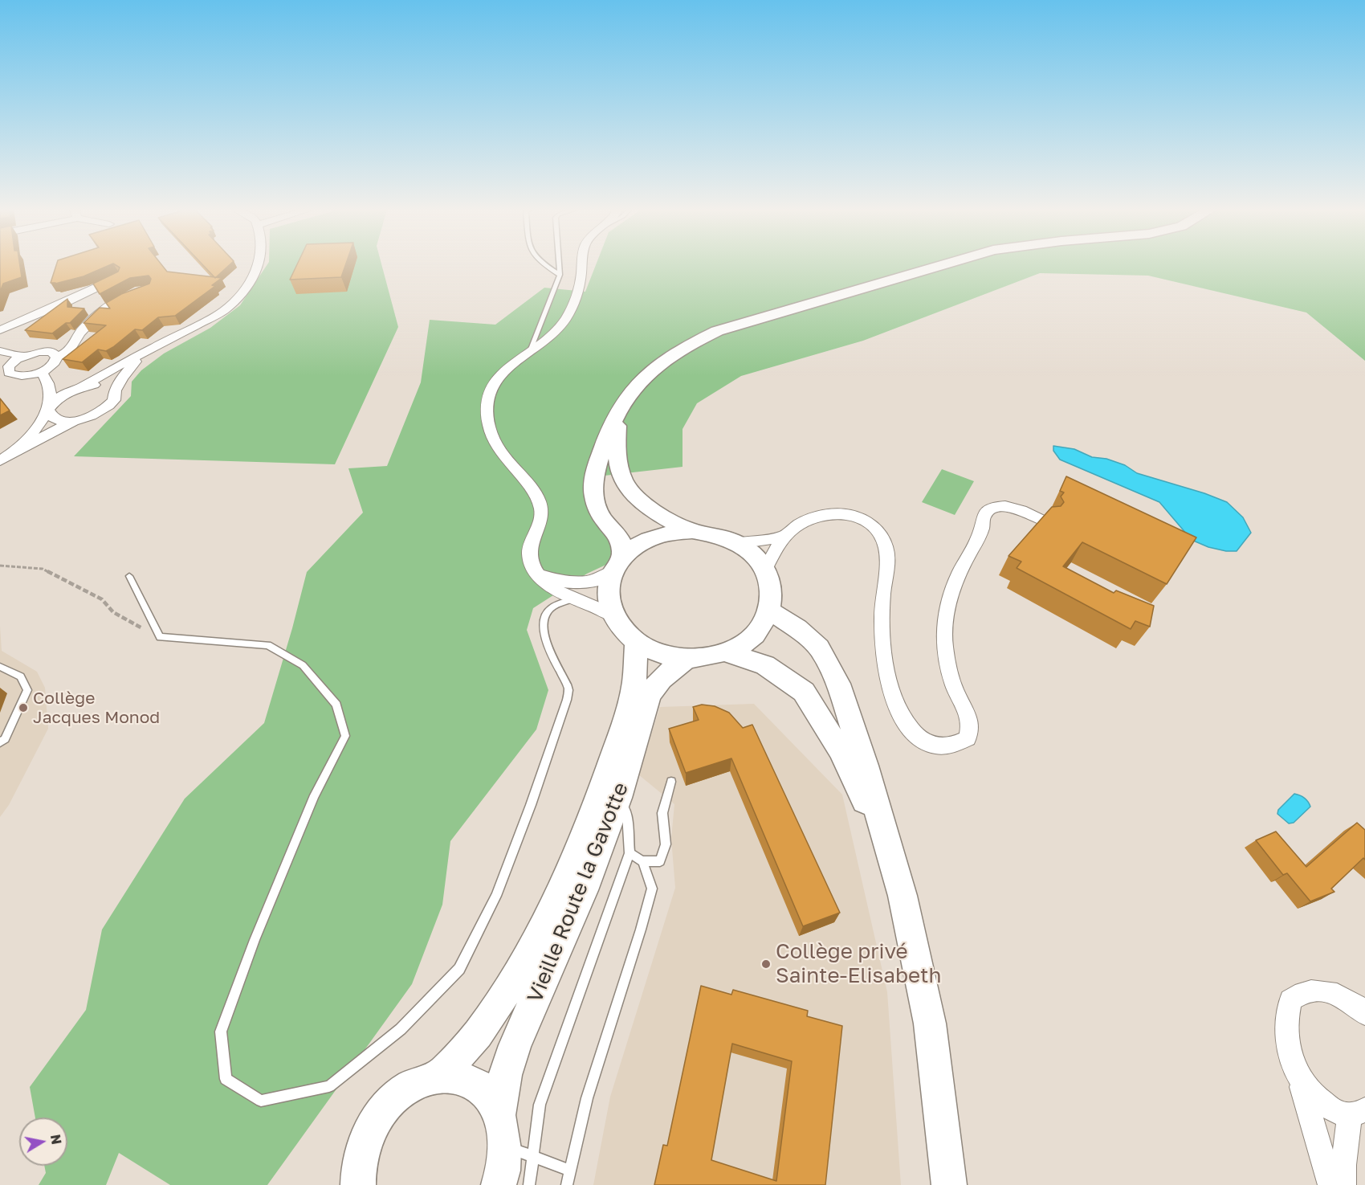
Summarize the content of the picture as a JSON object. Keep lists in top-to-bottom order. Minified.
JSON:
{"streets":{"main road":["Vieille Route la Gavotte"]},"places":["Collège Jacques Monod","Collège privé Sainte-Elisabeth"],"north":"right"}
